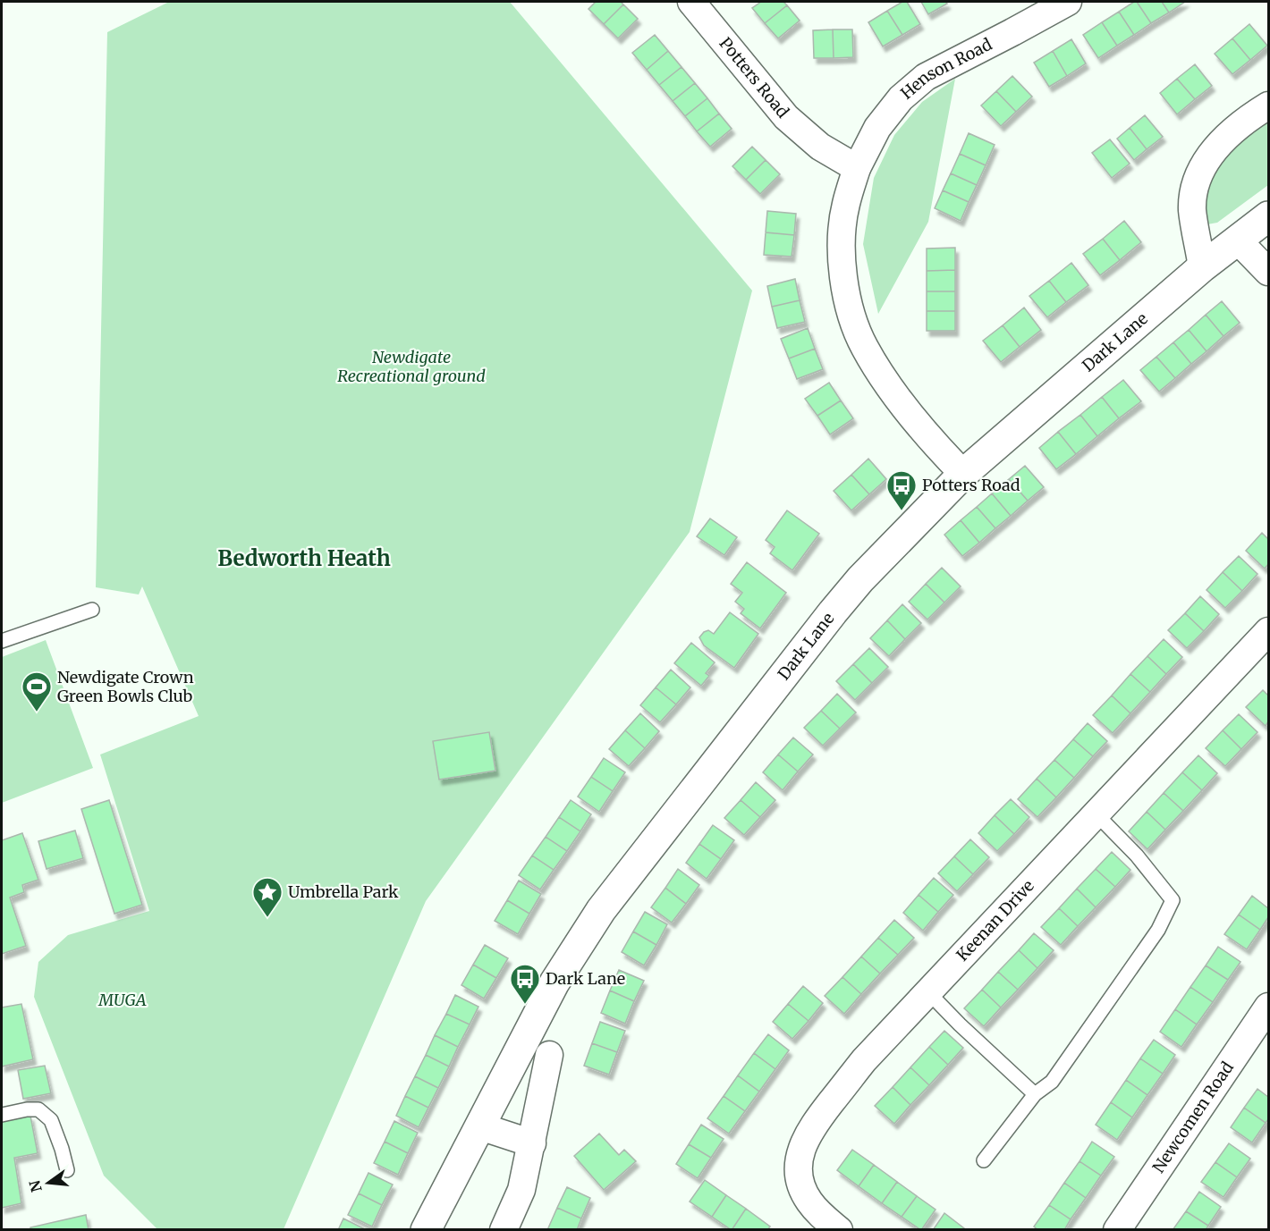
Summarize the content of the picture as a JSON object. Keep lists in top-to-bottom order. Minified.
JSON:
{"streets":{"street":["Henson Road","Potters Road","Dark Lane","Keenan Drive","Newcomen Road"]},"crossings":[["Henson Road","Potters Road"]],"districts":["Bedworth Heath"],"parks":["Newdigate Recreational ground","MUGA"],"places":{"bus stop":["Potters Road","Dark Lane"],"sports":["Newdigate Crown Green Bowls Club"],"place":["Umbrella Park"]},"north":"left"}
